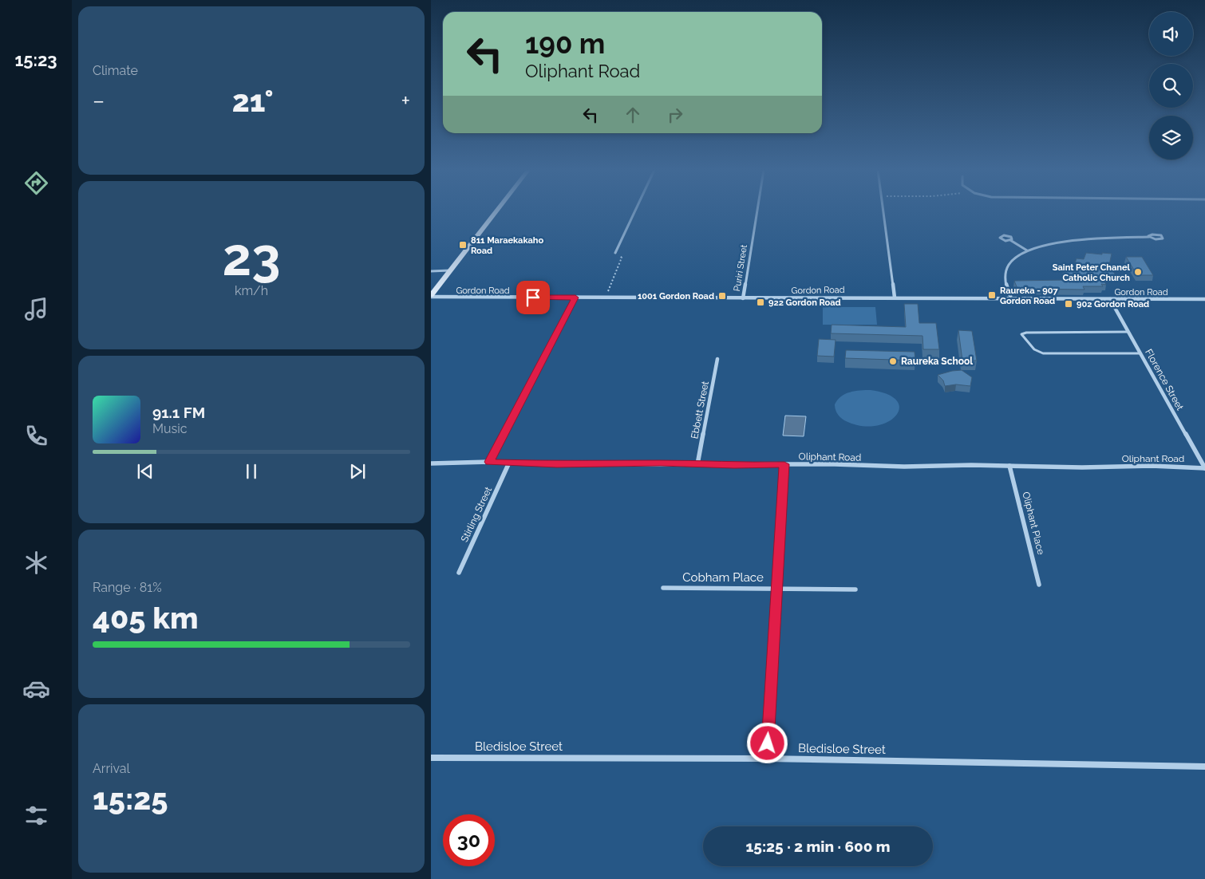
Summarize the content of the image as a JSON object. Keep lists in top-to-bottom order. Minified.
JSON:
{"streets":{"street":["Puriri Street","Gordon Road","Florence Street","Ebbett Street","Oliphant Road","Stirling Street","Oliphant Place","Cobham Place","Bledisloe Street"]},"crossings":[["Puriri Street","Gordon Road"],["Gordon Road","Florence Street"],["Florence Street","Oliphant Road"],["Ebbett Street","Oliphant Road"],["Oliphant Road","Stirling Street"],["Oliphant Road","Oliphant Place"]],"places":{"transit":["811 Maraekakaho Road","Raureka - 907 Gordon Road","1001 Gordon Road","922 Gordon Road","902 Gordon Road"],"other":["Saint Peter Chanel Catholic Church","Raureka School"]},"page":{"tabs":"15:23","tile":["Climate",["23","km/h"],["Range · 81%","405 km"],["Arrival","15:25"]],"turn":["190 m","Oliphant Road"],"heat":["−","21°","+"],"song":["91.1 FM","Music"],"limit":"30","trip":"15:25 · 2 min · 600 m"}}
